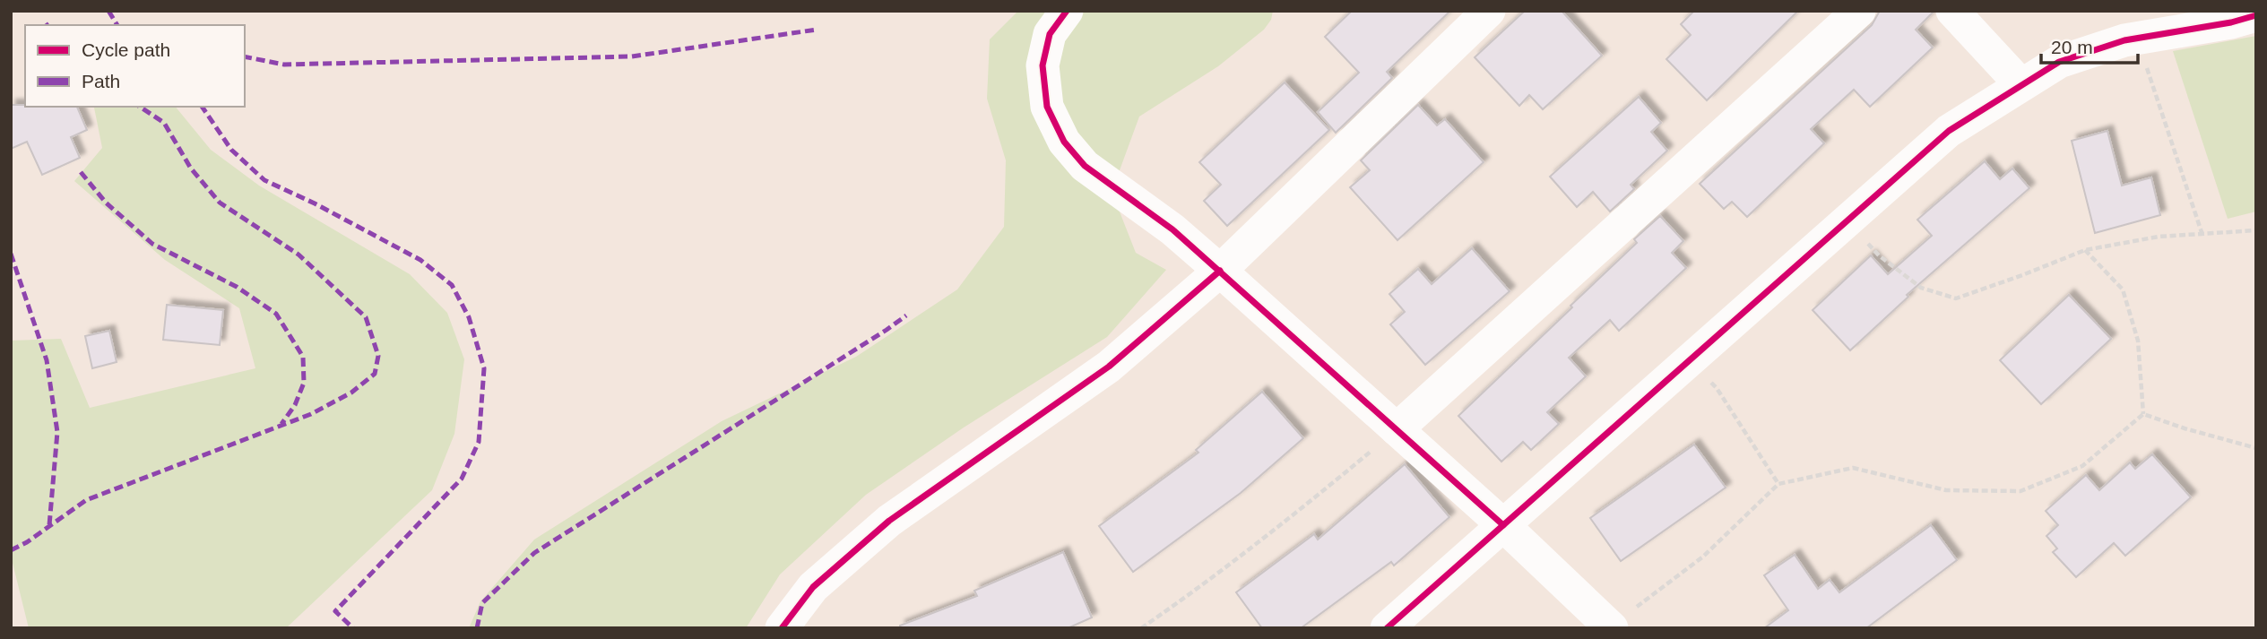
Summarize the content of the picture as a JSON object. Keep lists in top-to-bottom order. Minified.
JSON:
{"legend":["Cycle path","Path"],"scale_bar":"20 m"}
